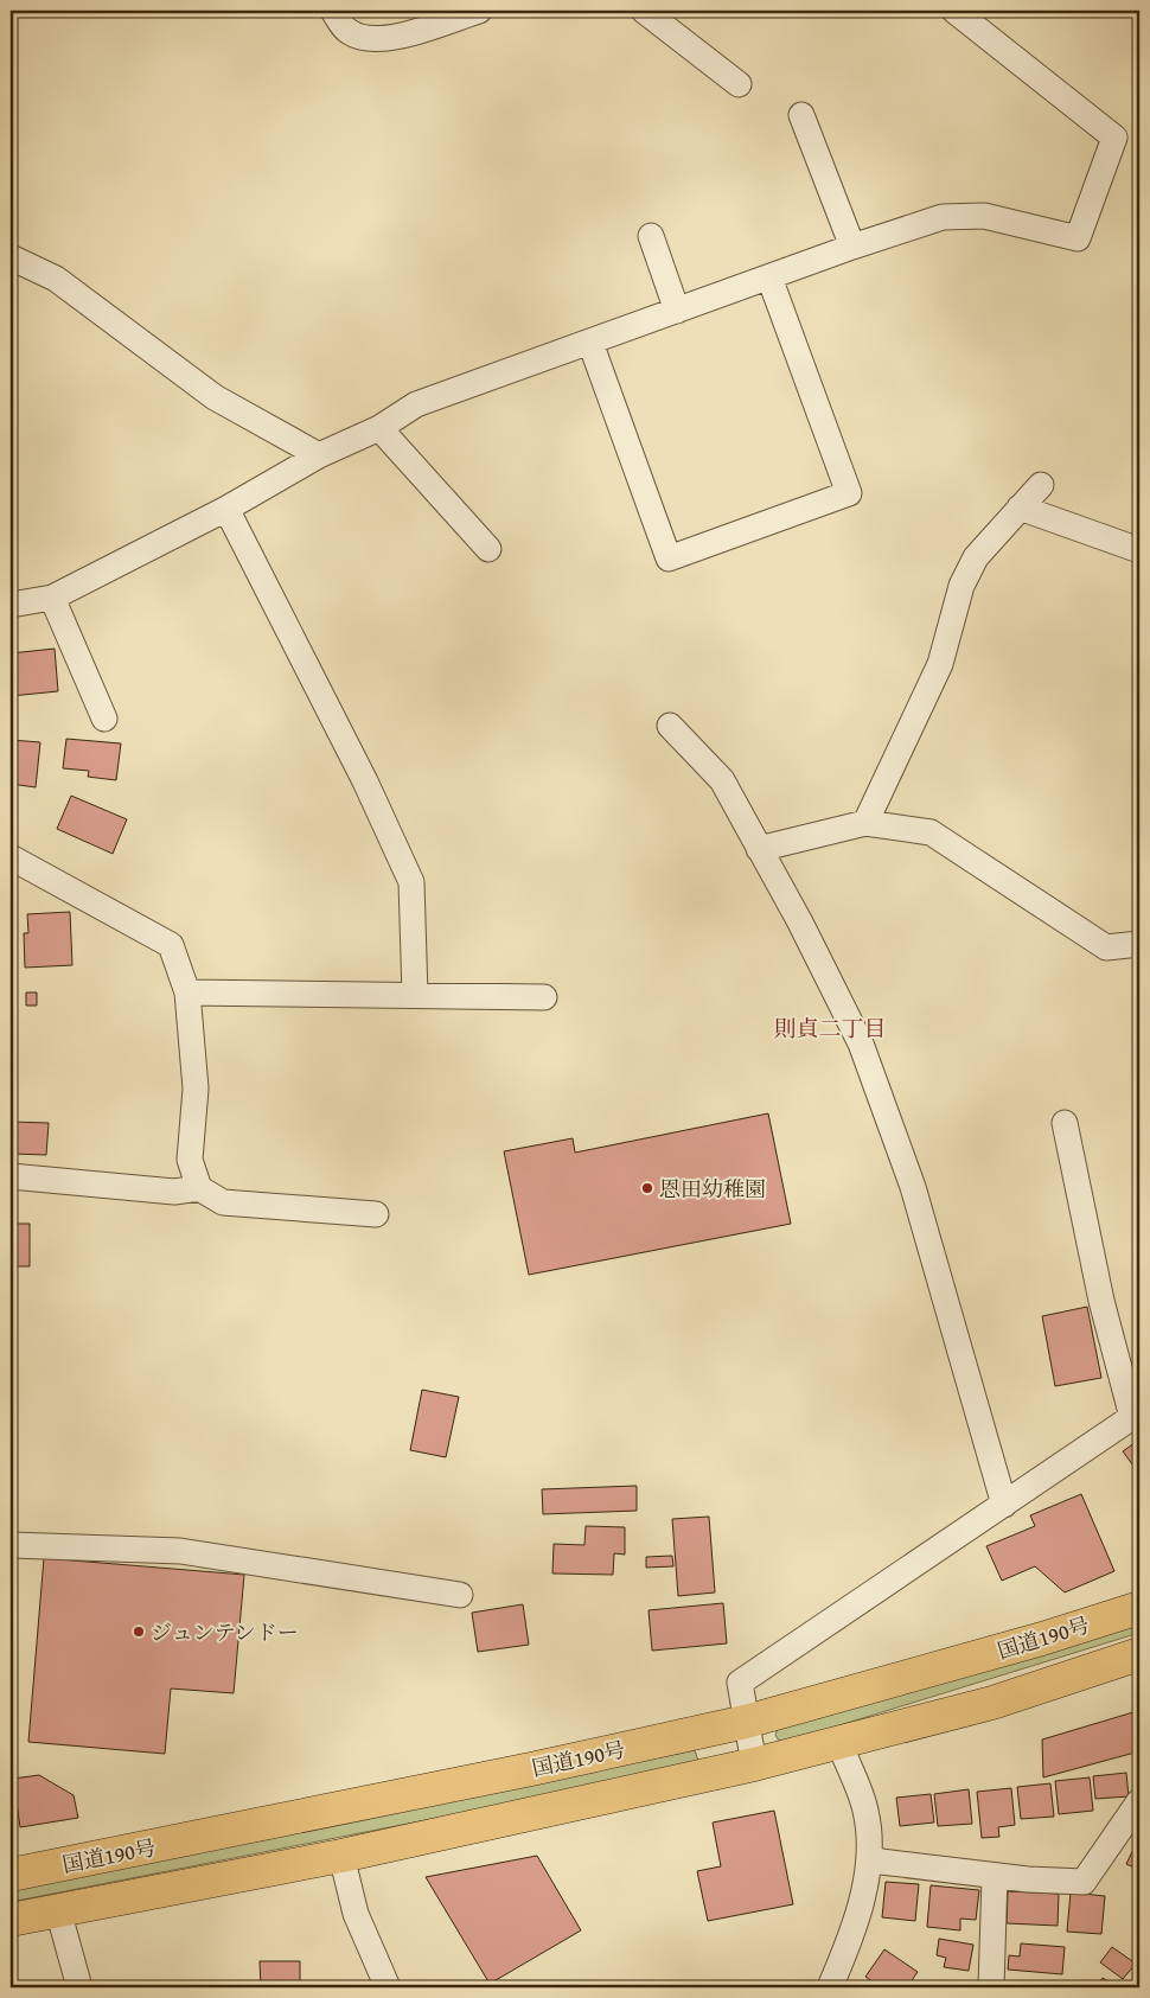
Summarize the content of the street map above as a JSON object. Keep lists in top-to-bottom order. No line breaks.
{"streets":{"highway":["国道190号"]},"districts":["則貞二丁目"],"places":["恩田幼稚園","ジュンテンドー"]}
